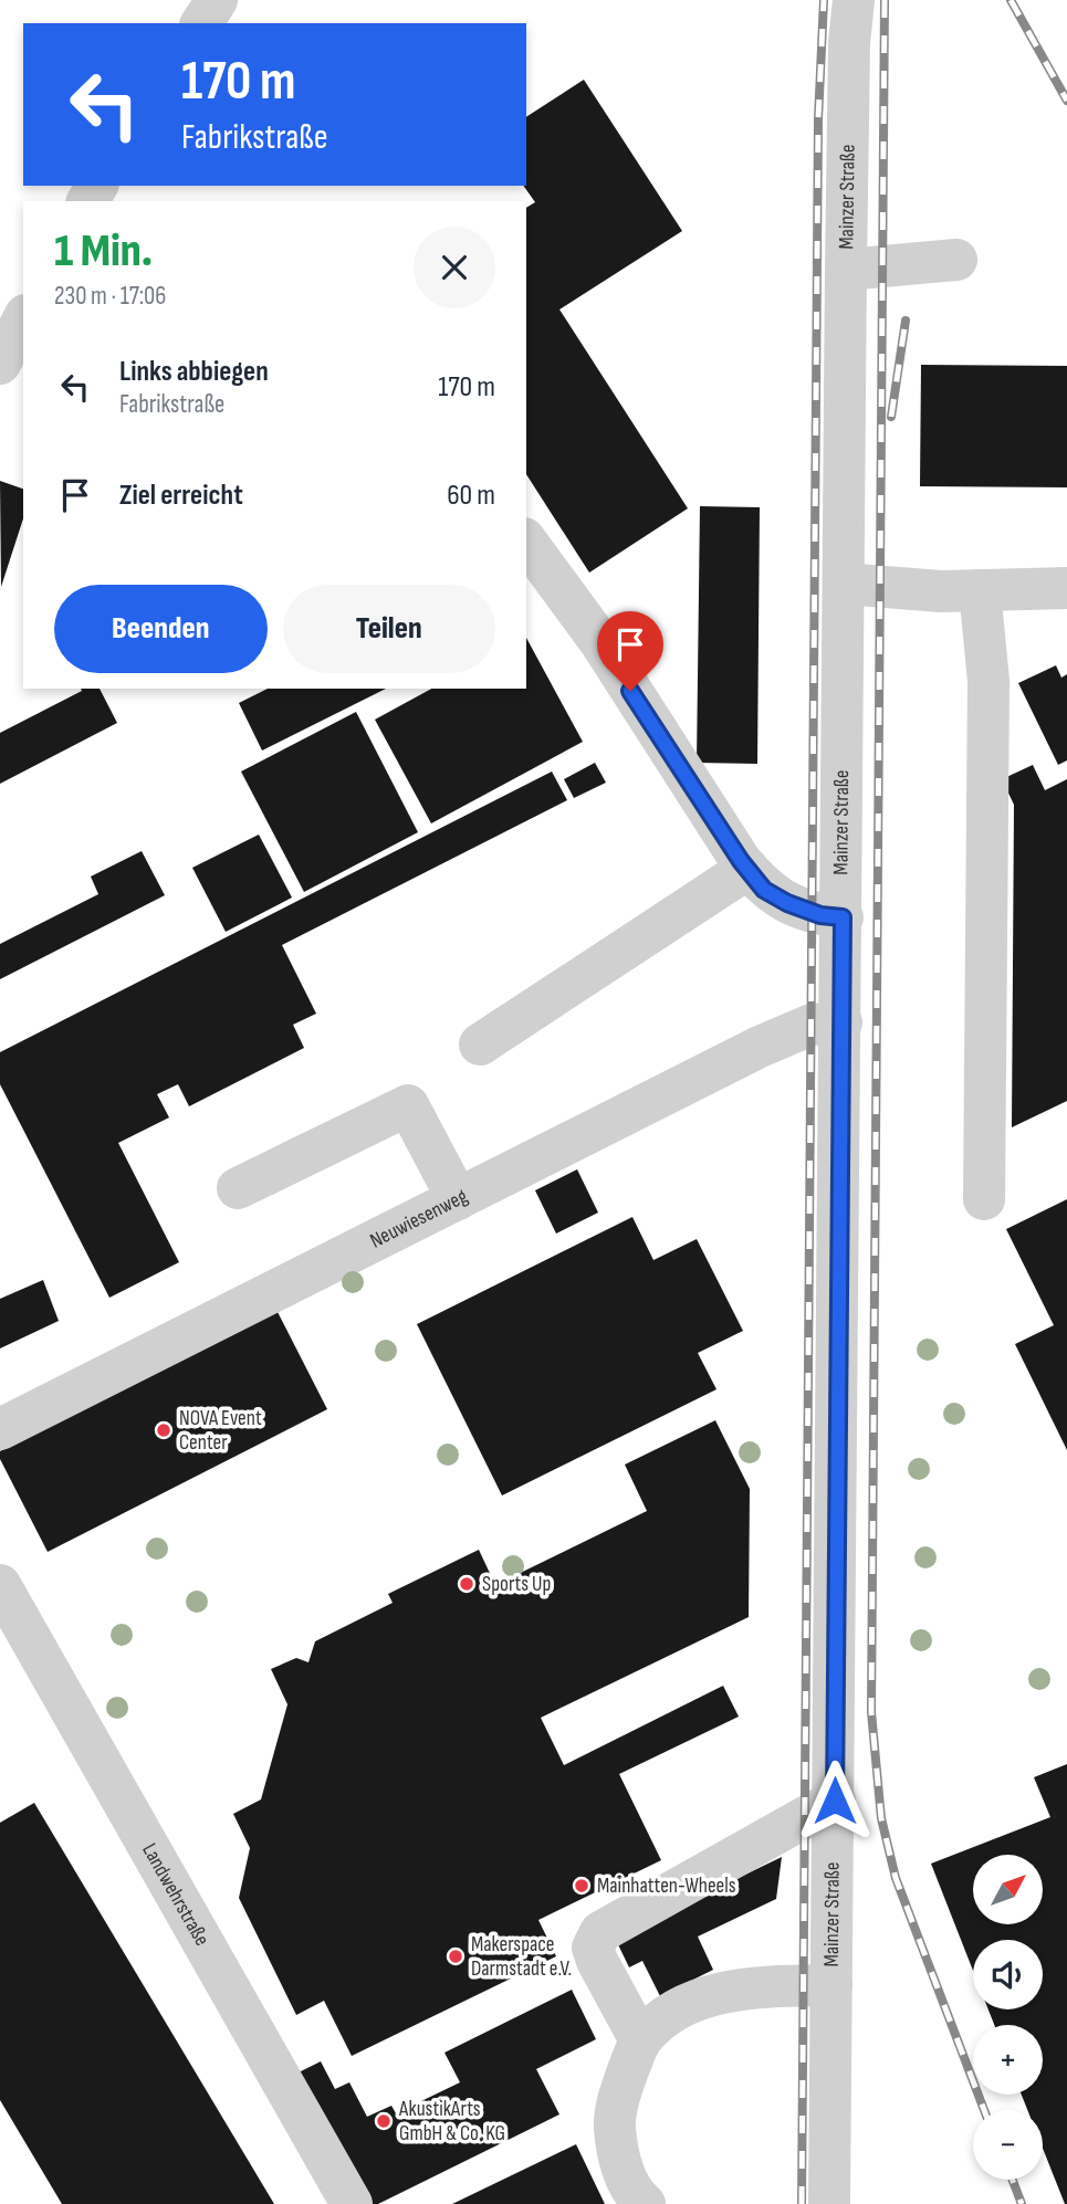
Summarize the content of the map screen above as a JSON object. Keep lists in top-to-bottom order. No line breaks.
{"streets":{"street":["Mainzer Straße","Neuwiesenweg","Landwehrstraße"]},"crossings":[["Mainzer Straße","Neuwiesenweg"]],"places":["NOVA Event Center","Sports Up","Mainhatten-Wheels","Makerspace Darmstadt e.V.","AkustikArts GmbH & Co. KG"],"north":"top right","page":{"turn":["170 m","Fabrikstraße"],"heading":["1 Min.","230 m · 17:06"],"list":[{"name":"Links abbiegen","note":"Fabrikstraße","value":"170 m"},{"name":"Ziel erreicht","value":"60 m"}],"buttons":["Beenden","Teilen"],"map_buttons":["+","−"]}}
